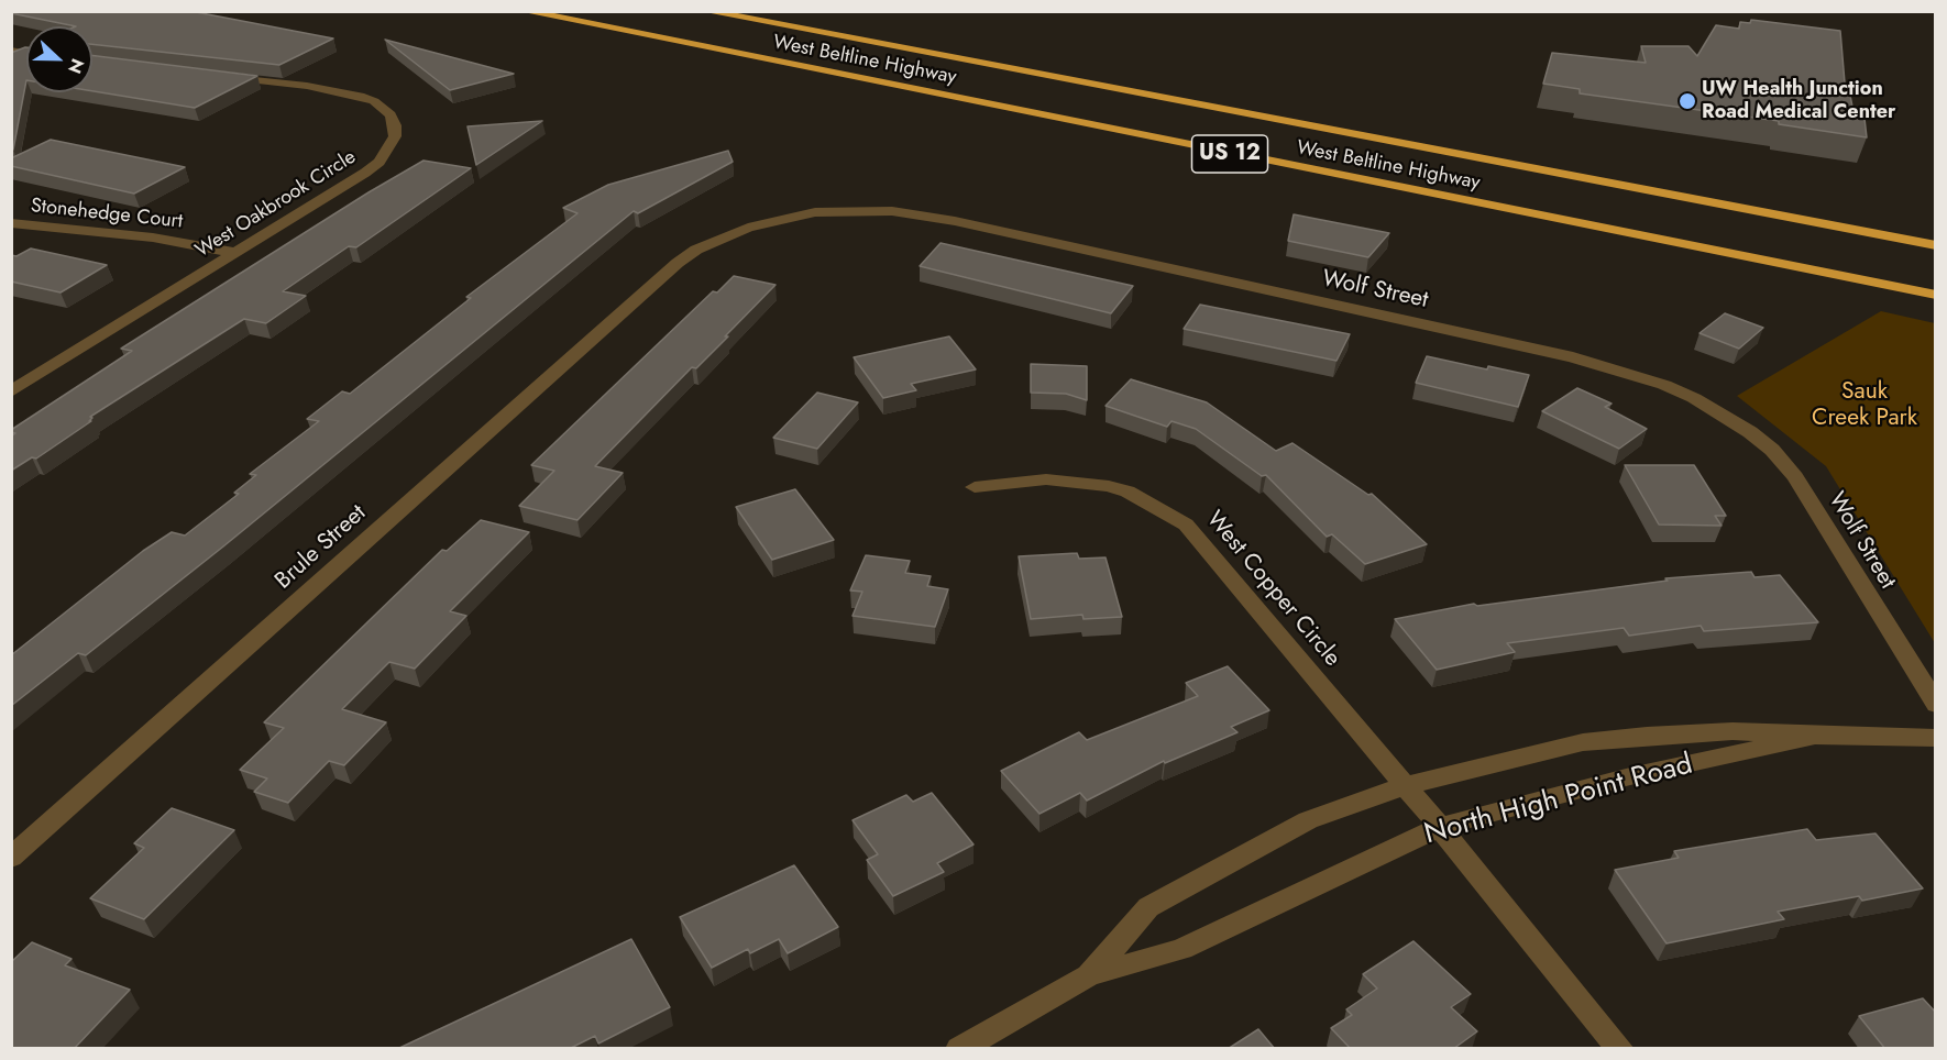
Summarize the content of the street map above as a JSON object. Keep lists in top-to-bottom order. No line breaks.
{"streets":{"highway":["West Beltline Highway","US 12"],"street":["West Oakbrook Circle","Stonehedge Court","Wolf Street","Brule Street","West Copper Circle","North High Point Road"]},"crossings":[["West Oakbrook Circle","Stonehedge Court"],["Wolf Street","Brule Street"],["West Copper Circle","North High Point Road"]],"parks":["Sauk Creek Park"],"places":["UW Health Junction Road Medical Center"],"north":"right"}
